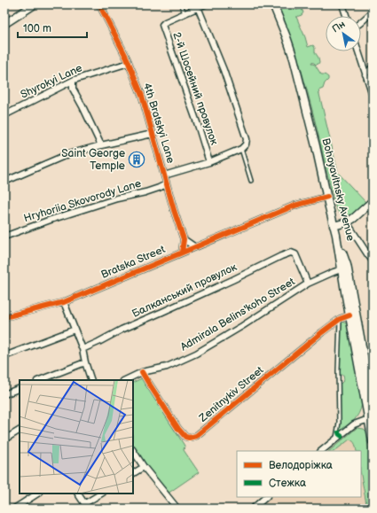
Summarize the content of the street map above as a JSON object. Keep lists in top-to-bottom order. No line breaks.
{"streets":{"main road":["Bohoyavltnsky Avenue"],"street":["Shyrokyi Lane","2-й Шосейний провулок","4th Bratskyi Lane","Hryhoriia Skovorody Lane","Bratska Street","Балканський провулок","Admirala Belins'koho Street","Zenitnykiv Street"]},"crossings":[["Shyrokyi Lane","4th Bratskyi Lane"],["4th Bratskyi Lane","Hryhoriia Skovorody Lane"],["4th Bratskyi Lane","Bratska Street"],["Bohoyavltnsky Avenue","Bratska Street"],["Балканський провулок","Admirala Belins'koho Street"],["Admirala Belins'koho Street","Zenitnykiv Street"]],"places":{"building":["Saint George Temple"]},"legend":["Велодоріжка","Стежка"],"scale_bar":"100 m","north":"top left"}
